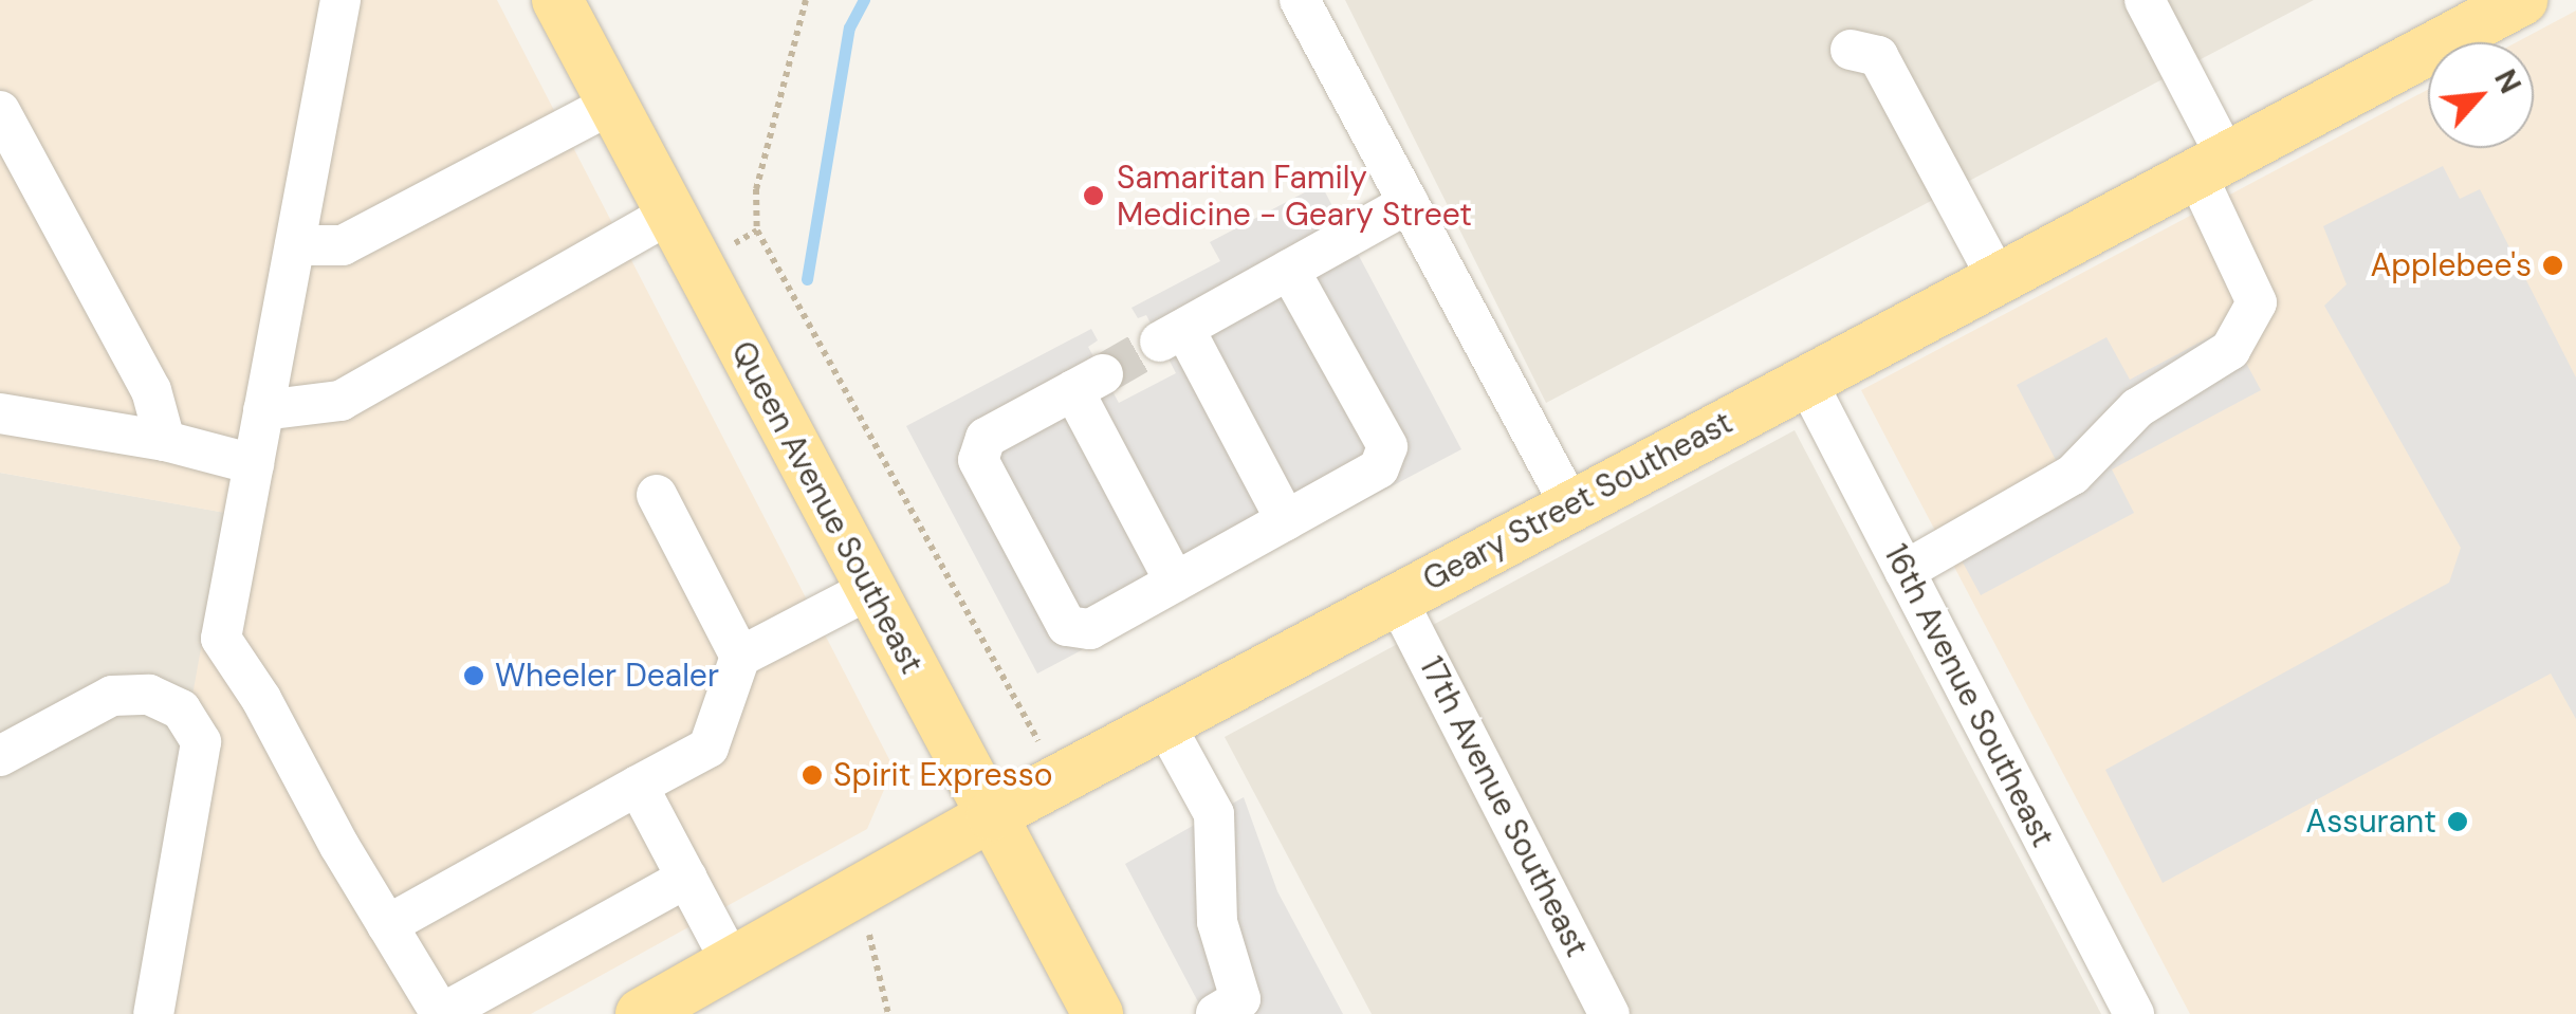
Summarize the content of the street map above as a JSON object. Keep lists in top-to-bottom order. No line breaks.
{"streets":{"main road":["Geary Street Southeast","Queen Avenue Southeast"],"street":["16th Avenue Southeast","17th Avenue Southeast"]},"crossings":[["Geary Street Southeast","Queen Avenue Southeast"],["Geary Street Southeast","16th Avenue Southeast"],["Geary Street Southeast","17th Avenue Southeast"]],"places":["Samaritan Family Medicine - Geary Street","Applebee's","Wheeler Dealer","Spirit Expresso","Assurant"],"north":"top right"}
